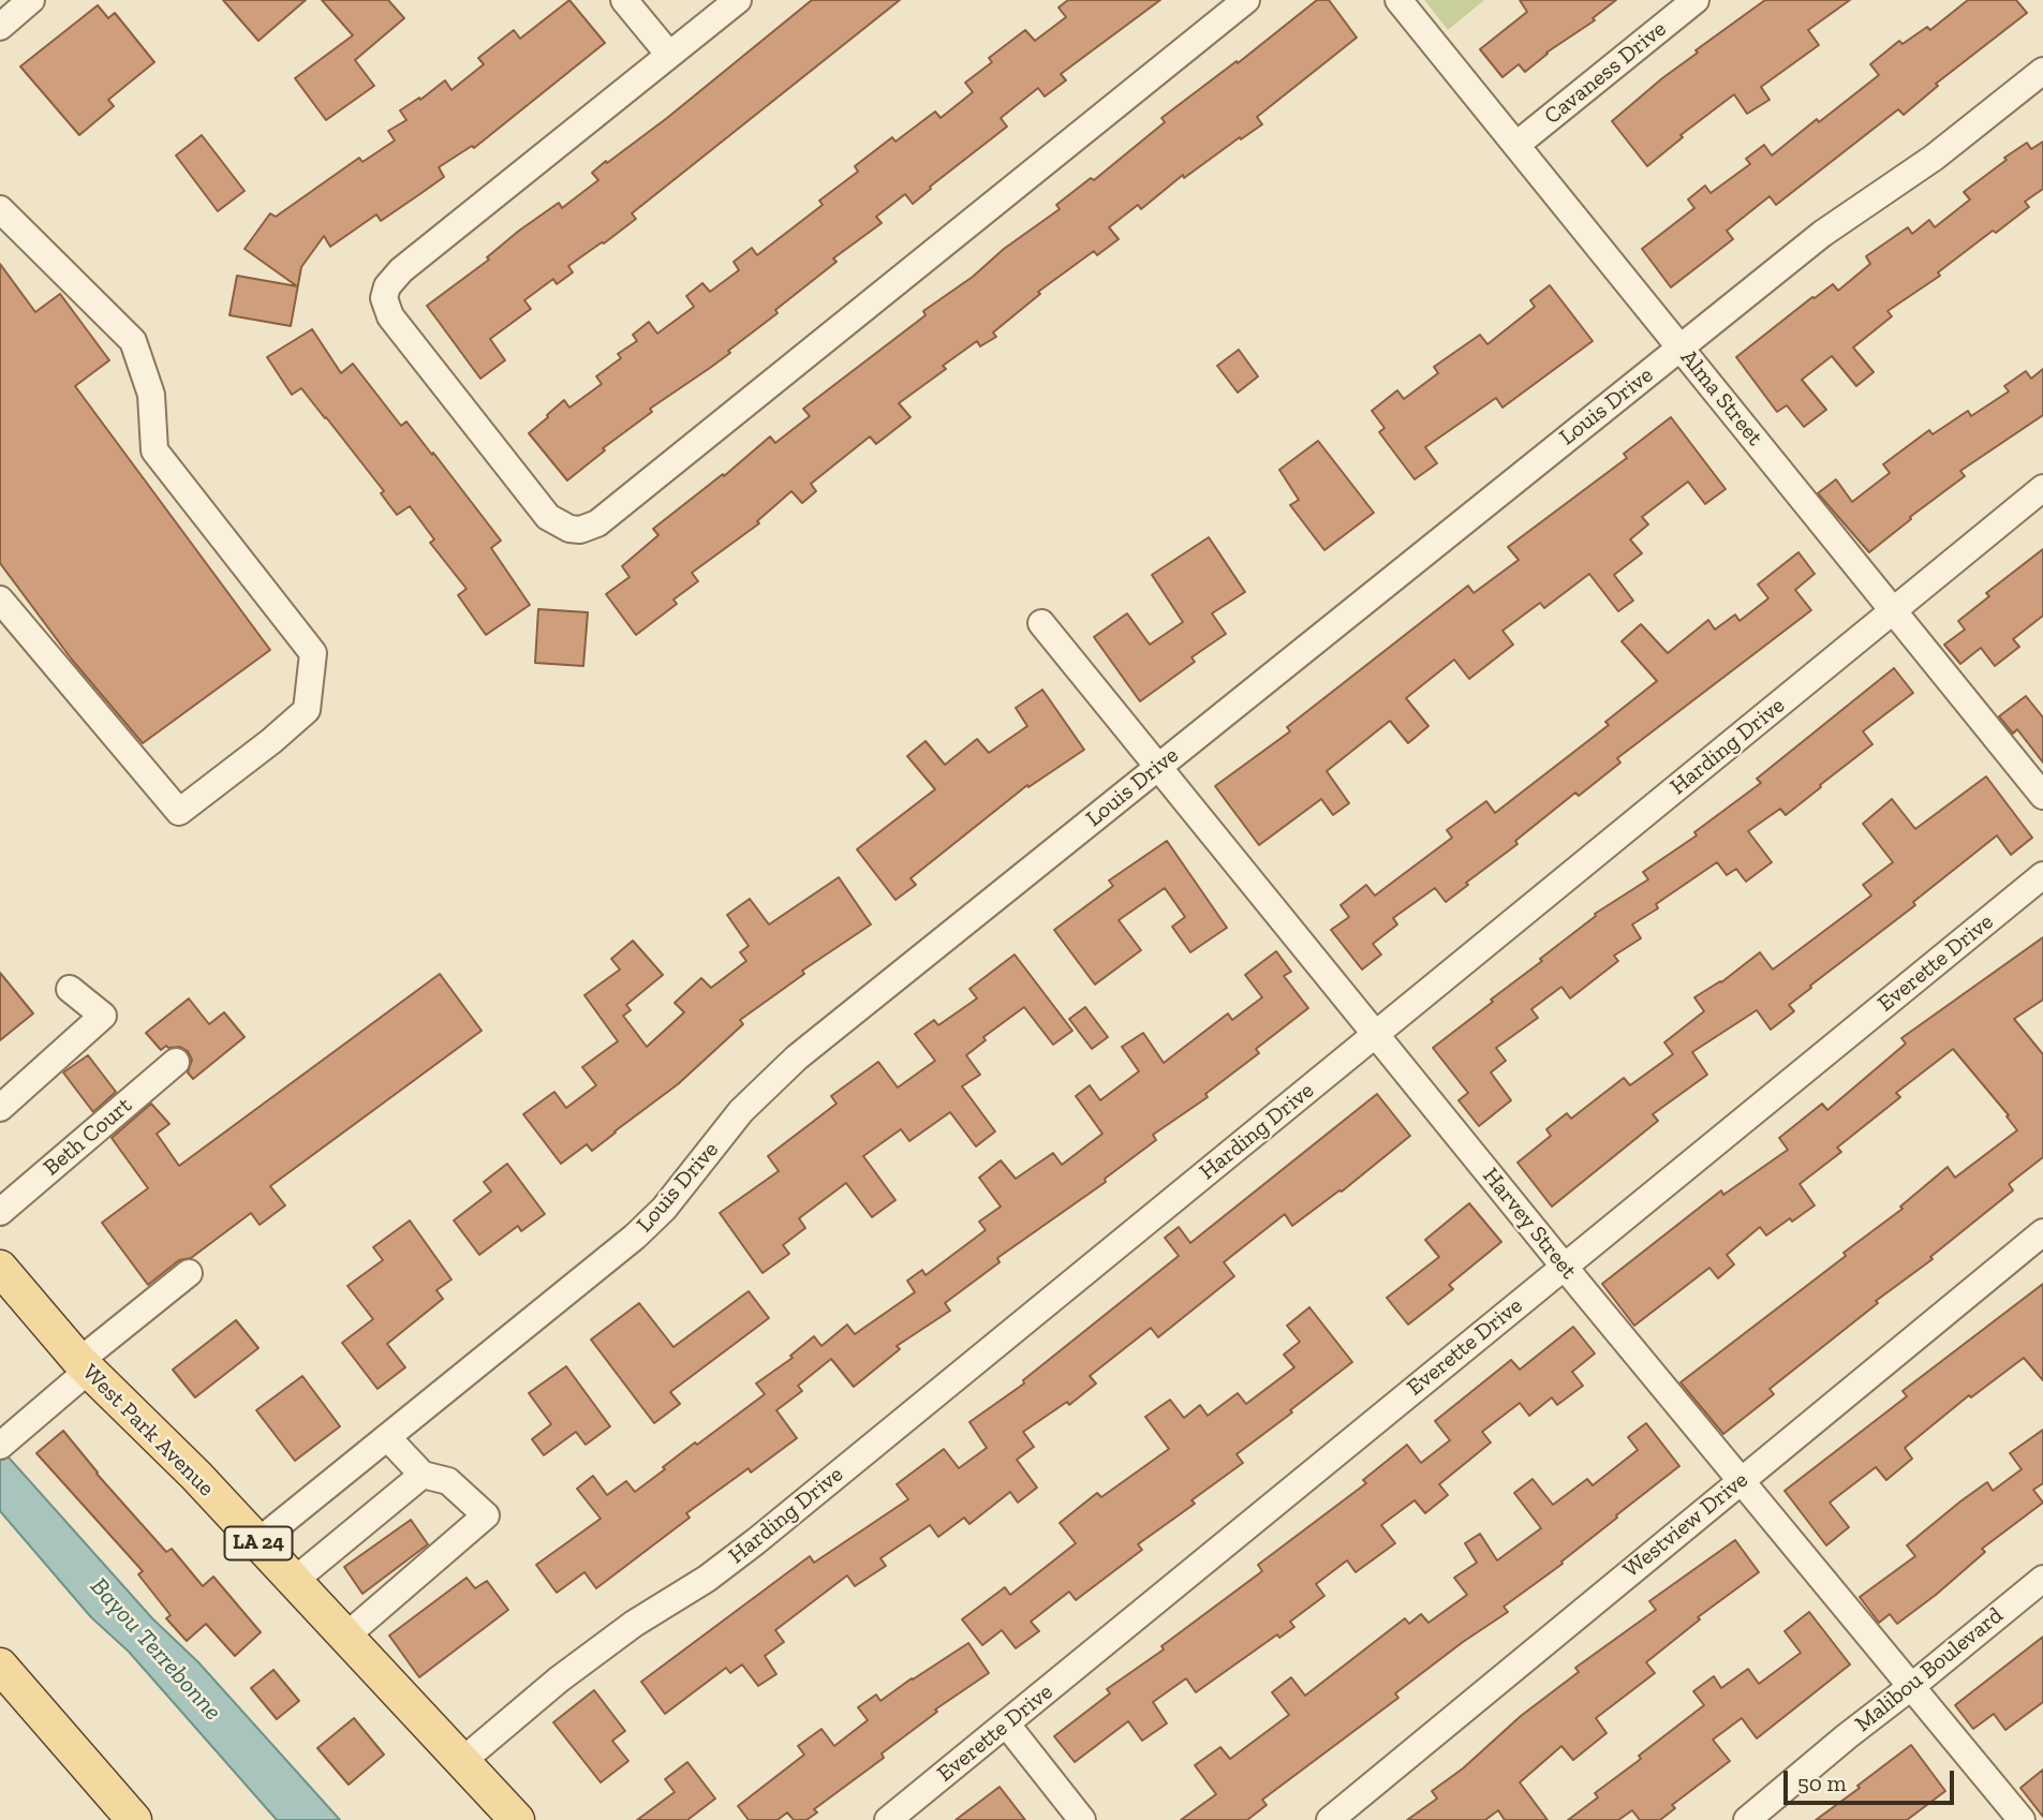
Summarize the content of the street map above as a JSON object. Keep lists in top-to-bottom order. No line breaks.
{"streets":{"main road":["West Park Avenue","LA 24"],"street":["Cavaness Drive","Alma Street","Louis Drive","Harding Drive","Everette Drive","Beth Court","Harvey Street","Westview Drive","Malibou Boulevard"]},"crossings":[["Cavaness Drive","Alma Street"],["Alma Street","Louis Drive"],["Alma Street","Harding Drive"],["Louis Drive","Harvey Street"],["Louis Drive","West Park Avenue"],["Harding Drive","Harvey Street"],["Harding Drive","West Park Avenue"],["Everette Drive","Harvey Street"],["Harvey Street","Westview Drive"],["Harvey Street","Malibou Boulevard"]],"water":["Bayou Terrebonne"],"scale_bar":"50 m"}
